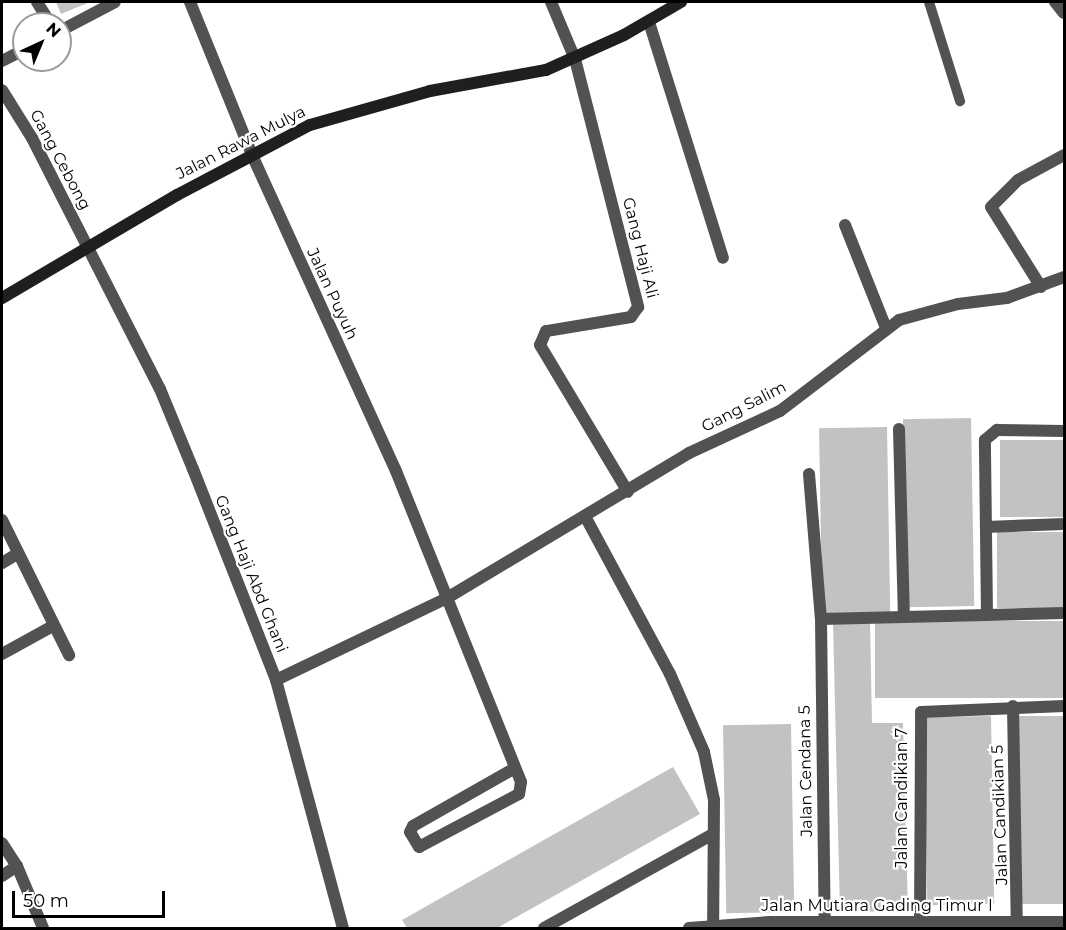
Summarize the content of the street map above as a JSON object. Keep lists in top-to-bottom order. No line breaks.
{"streets":{"main road":["Jalan Rawa Mulya"],"street":["Gang Cebong","Gang Haji Ali","Jalan Puyuh","Gang Salim","Gang Haji Abd Ghani","Jalan Cendana 5","Jalan Candikian 7","Jalan Candikian 5","Jalan Mutiara Gading Timur I"]},"crossings":[["Jalan Rawa Mulya","Gang Cebong"],["Jalan Rawa Mulya","Gang Haji Ali"],["Jalan Rawa Mulya","Jalan Puyuh"],["Jalan Rawa Mulya","Gang Haji Abd Ghani"],["Gang Cebong","Gang Haji Abd Ghani"],["Gang Haji Ali","Gang Salim"],["Jalan Puyuh","Gang Salim"],["Gang Salim","Gang Haji Abd Ghani"],["Jalan Cendana 5","Jalan Mutiara Gading Timur I"],["Jalan Candikian 7","Jalan Candikian 5"],["Jalan Candikian 7","Jalan Mutiara Gading Timur I"],["Jalan Candikian 5","Jalan Mutiara Gading Timur I"]],"scale_bar":"50 m","north":"top right"}
